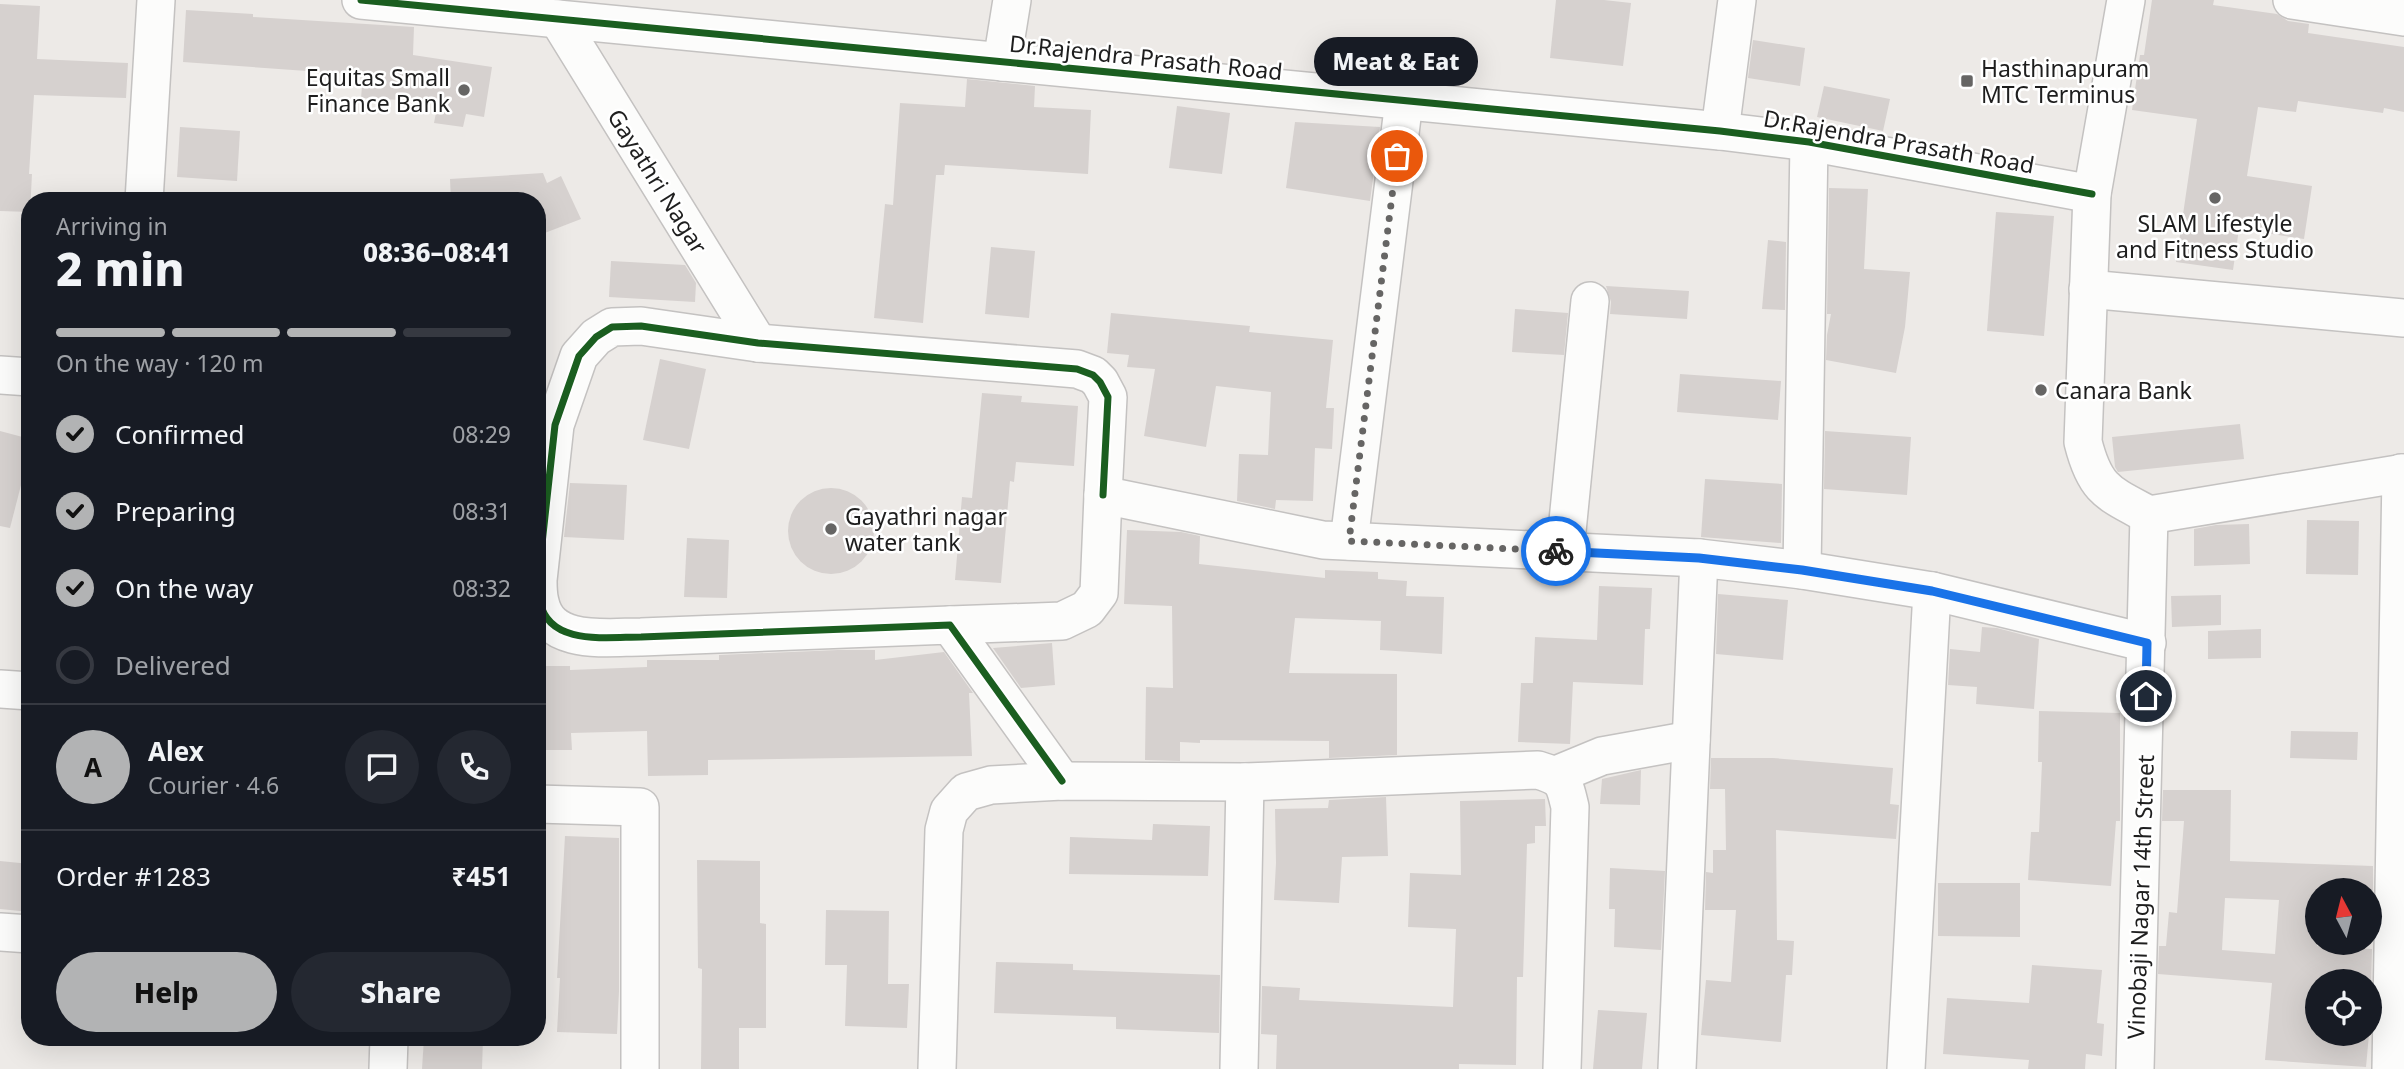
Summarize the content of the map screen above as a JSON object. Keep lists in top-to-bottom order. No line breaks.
{"streets":{"street":["Dr.Rajendra Prasath Road","Gayathri Nagar","Vinobaji Nagar 14th Street"]},"crossings":[["Dr.Rajendra Prasath Road","Gayathri Nagar"]],"places":{"transit":["Hasthinapuram MTC Terminus"],"other":["Equitas Small Finance Bank","Meat & Eat","SLAM Lifestyle and Fitness Studio","Canara Bank","Gayathri nagar water tank"]},"north":"top","page":{"bubble":"Meat & Eat","heading":["2 min","Arriving in","08:36–08:41"],"panel":["Alex","Courier · 4.6","Order #1283","₹451"],"bar":"On the way · 120 m","list":[["Confirmed","08:29"],["Preparing","08:31"],["On the way","08:32"],"Delivered"],"round":"A","buttons":["Help","Share"]}}
